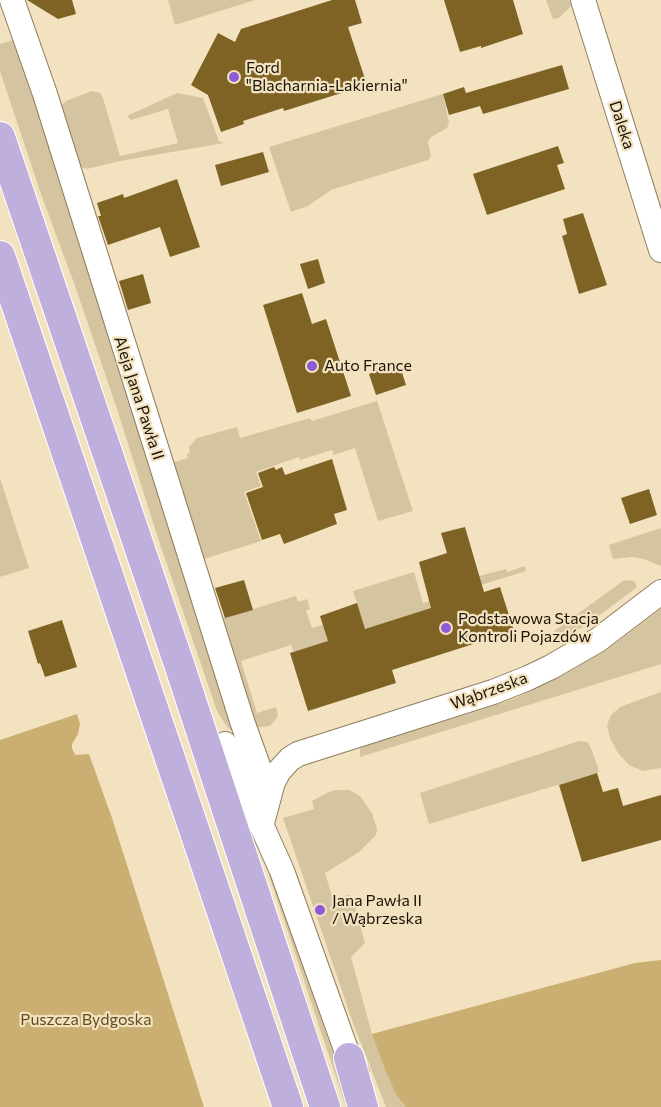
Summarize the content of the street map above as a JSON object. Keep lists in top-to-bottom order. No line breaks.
{"streets":{"street":["Daleka","Aleja Jana Pawła II","Wąbrzeska"]},"crossings":[["Aleja Jana Pawła II","Wąbrzeska"]],"parks":["Puszcza Bydgoska"],"places":["Ford \"Blacharnia-Lakiernia\"","Auto France","Podstawowa Stacja Kontroli Pojazdów","Jana Pawła II / Wąbrzeska"]}
